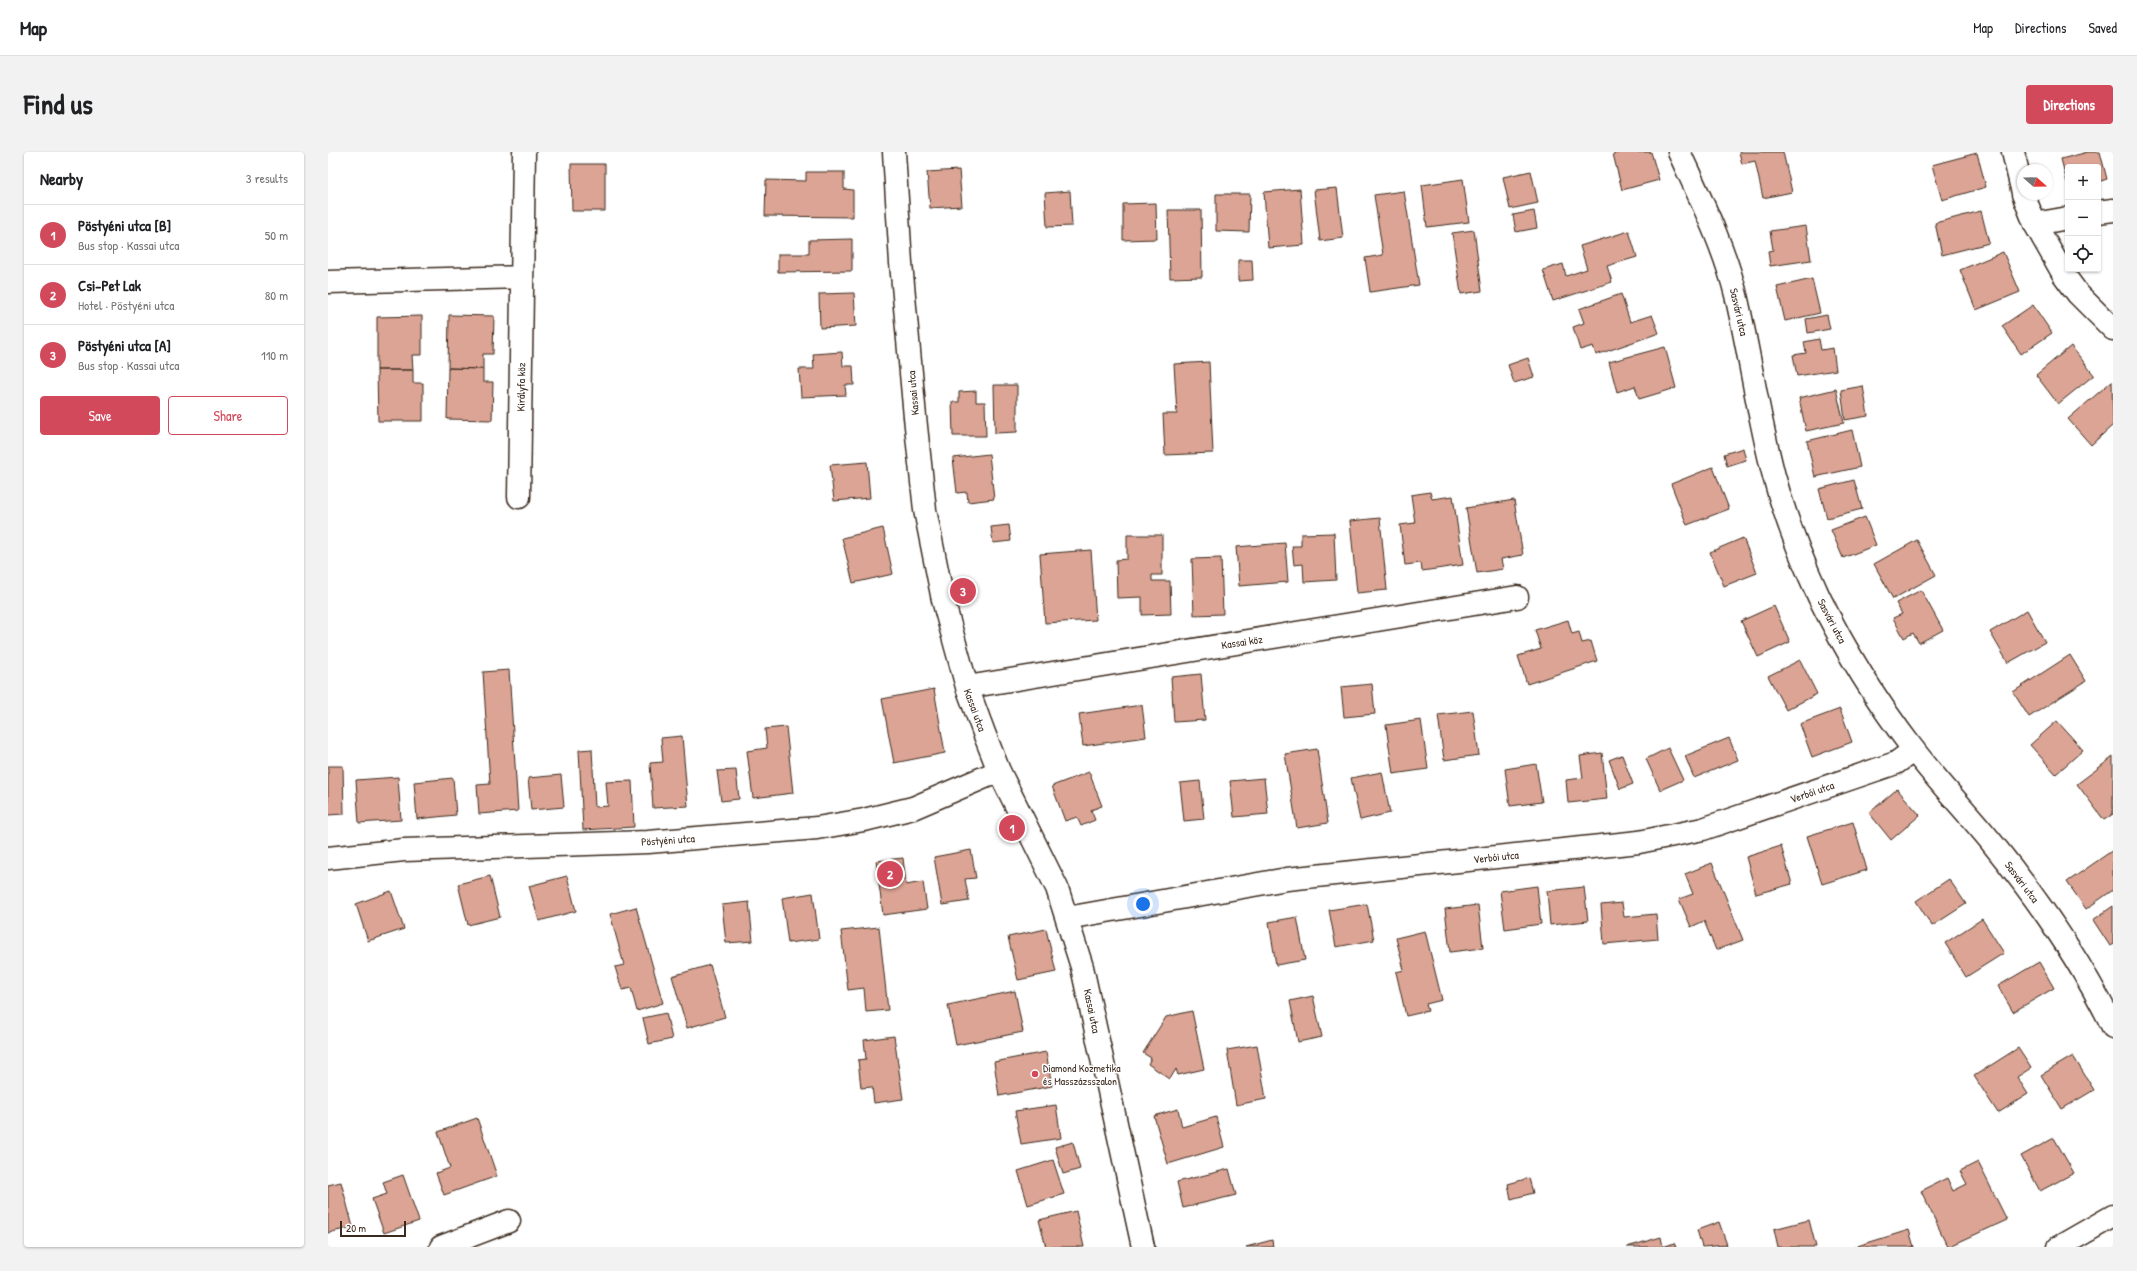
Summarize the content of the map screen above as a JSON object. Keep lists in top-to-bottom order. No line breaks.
{"streets":{"street":["Sasvári utca","Királyfa köz","Kassai utca","Kassai köz","Verbói utca","Pöstyéni utca"]},"crossings":[["Sasvári utca","Verbói utca"],["Kassai utca","Kassai köz"],["Kassai utca","Verbói utca"],["Kassai utca","Pöstyéni utca"]],"places":["Diamond Kozmetika és Masszázsszalon"],"scale_bar":"20 m","north":"right","page":{"header":"Map","nav":["Map","Directions","Saved"],"title":"Find us","buttons":["Directions",["Save","Share"]],"heading":["Nearby","3 results"],"map_buttons":["+","−"],"list":[{"mark":"1","name":"Pöstyéni utca [B]","note":"Bus stop · Kassai utca","value":"50 m"},{"mark":"2","name":"Csi-Pet Lak","note":"Hotel · Pöstyéni utca","value":"80 m"},{"mark":"3","name":"Pöstyéni utca [A]","note":"Bus stop · Kassai utca","value":"110 m"}],"pins":["3","1","2"],"scale":"20 m"}}
